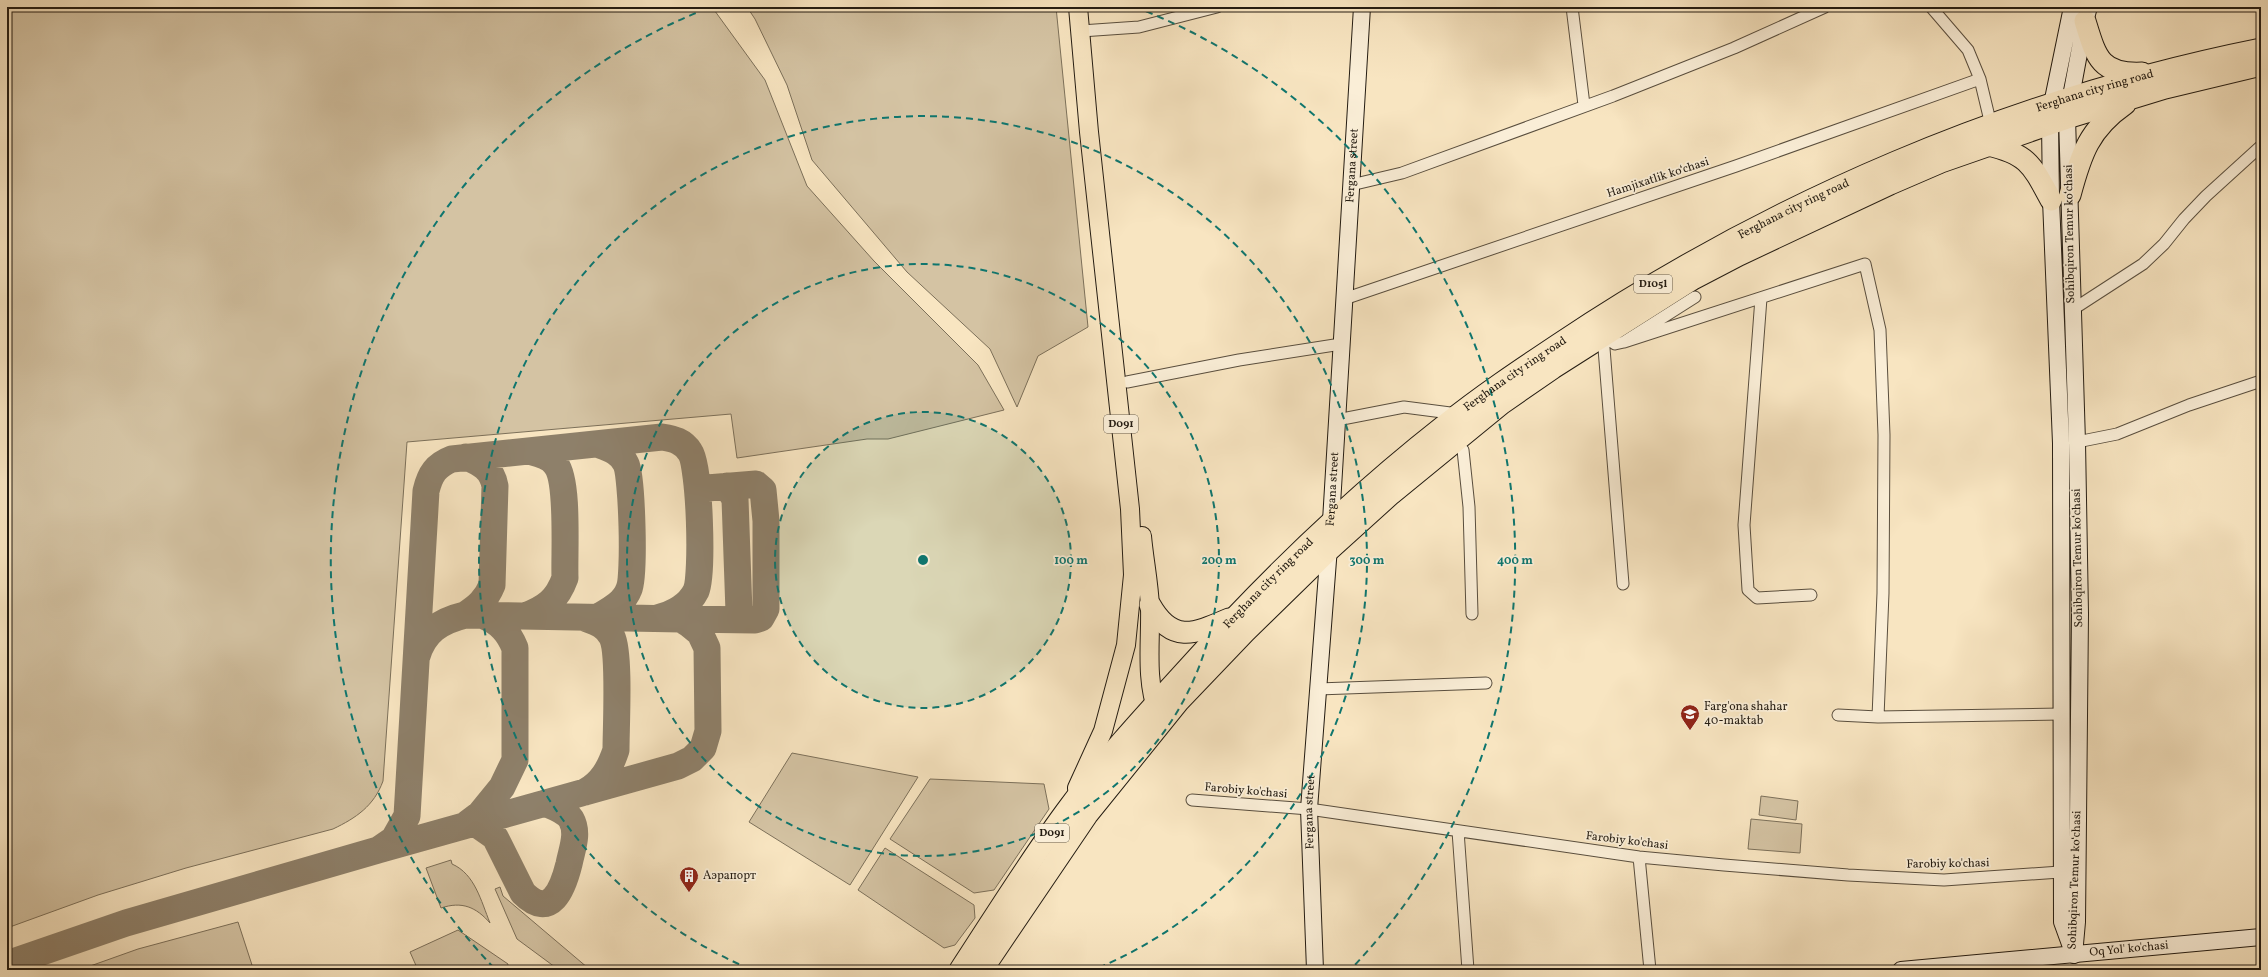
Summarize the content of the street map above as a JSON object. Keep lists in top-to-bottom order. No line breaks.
{"streets":{"highway":["Ferghana city ring road","D105l","D091"],"main road":["Fergana street","Sohibqiron Temur koʻchasi","Oq Yol' ko'chasi"],"street":["Hamjixatlik koʻchasi","Farobiy ko'chasi"]},"crossings":[["Ferghana city ring road","Fergana street"],["Ferghana city ring road","Sohibqiron Temur koʻchasi"],["Ferghana city ring road","D091"],["Fergana street","Hamjixatlik koʻchasi"],["Fergana street","Farobiy ko'chasi"],["Sohibqiron Temur koʻchasi","Farobiy ko'chasi"],["Sohibqiron Temur koʻchasi","Oq Yol' ko'chasi"]],"places":{"school or university":["Farg'ona shahar 40-maktab"],"building":["Аэрапорт"]},"rings":["100 m","200 m","300 m","400 m"]}
